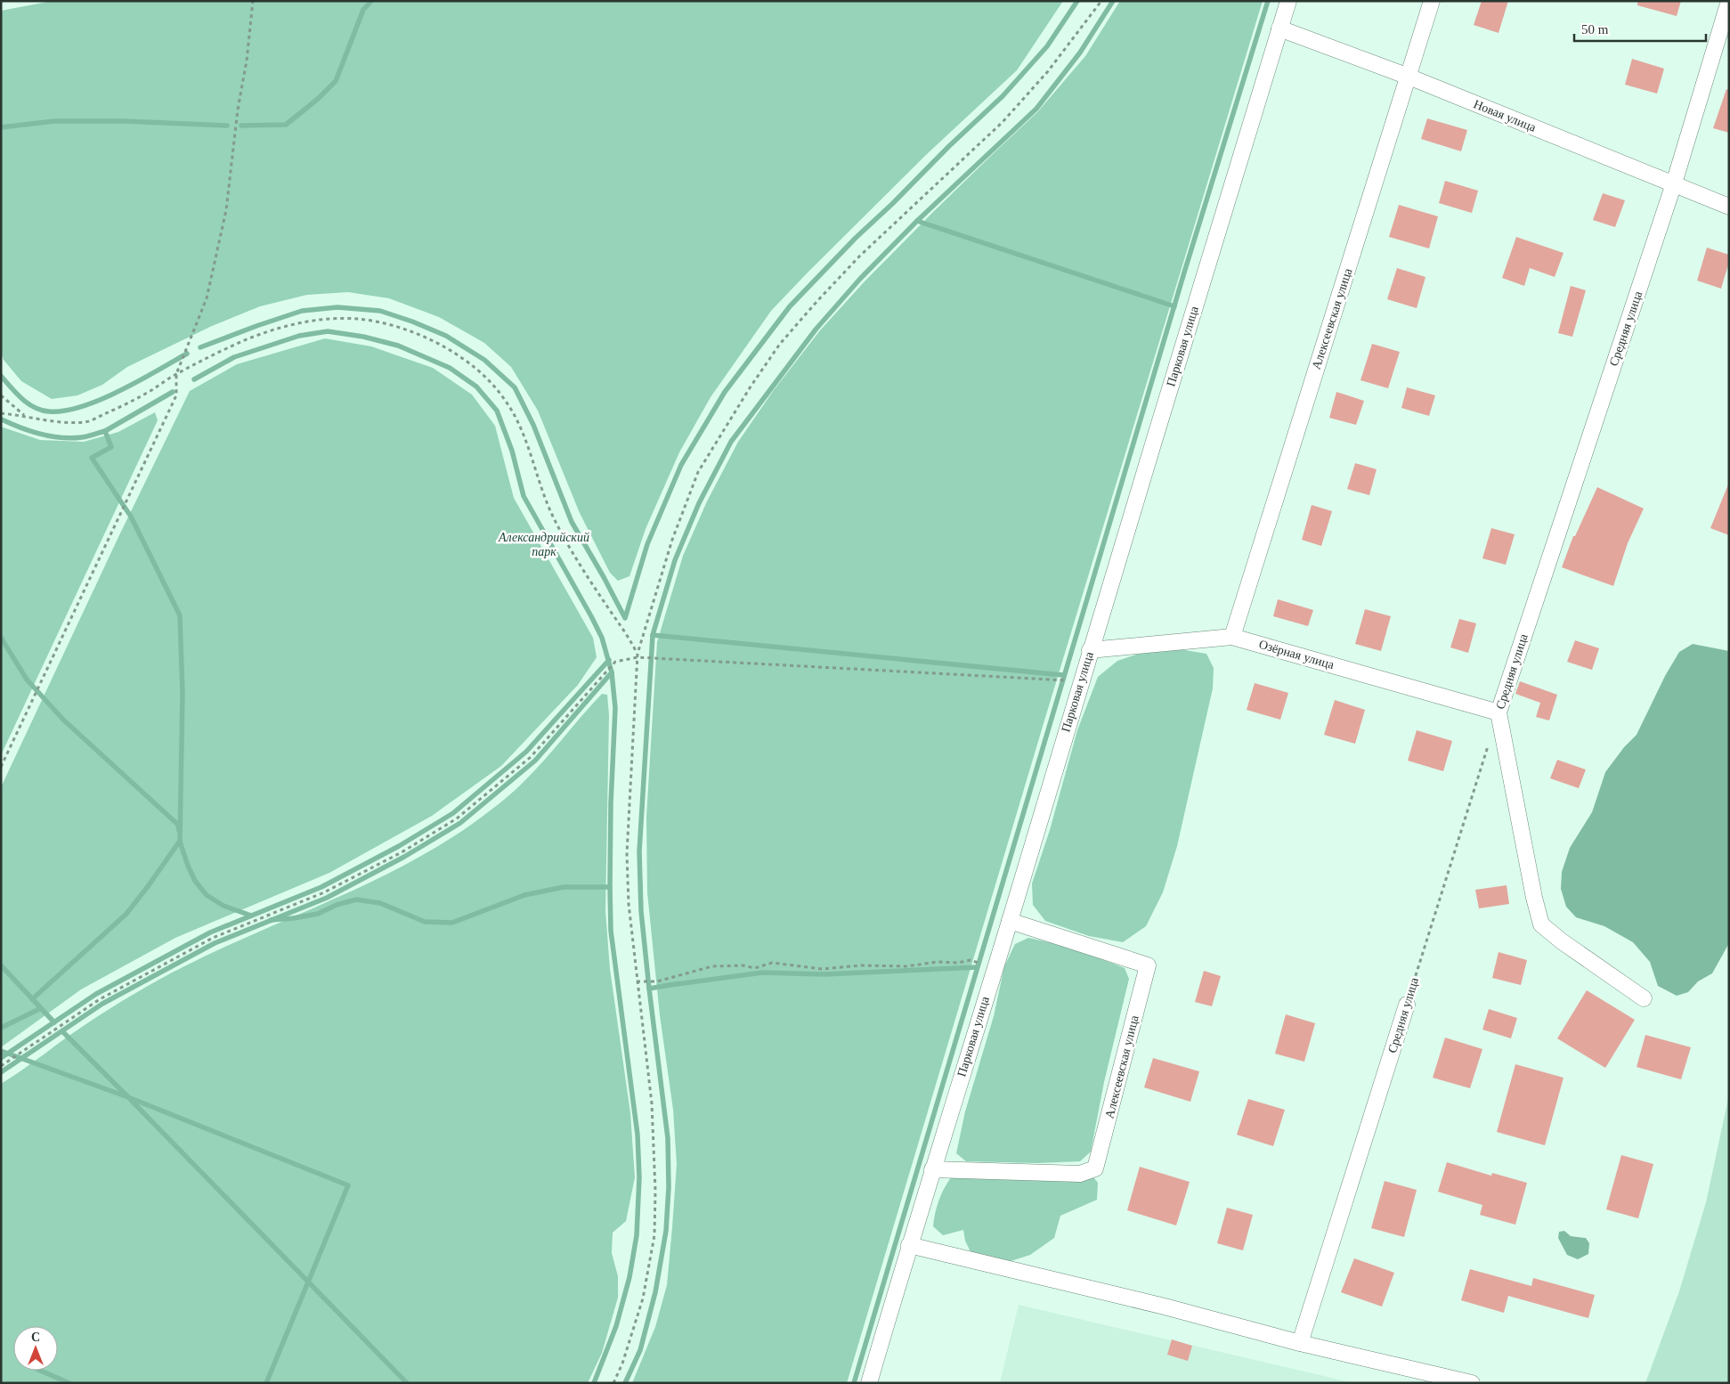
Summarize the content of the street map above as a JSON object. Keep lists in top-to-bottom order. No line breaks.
{"streets":{"street":["Новая улица","Алексеевская улица","Средняя улица","Парковая улица","Озёрная улица"]},"crossings":[["Новая улица","Алексеевская улица"],["Новая улица","Средняя улица"],["Новая улица","Парковая улица"],["Алексеевская улица","Парковая улица"],["Алексеевская улица","Озёрная улица"],["Средняя улица","Озёрная улица"],["Парковая улица","Озёрная улица"]],"parks":["Александрийский парк"],"scale_bar":"50 m","north":"top"}
